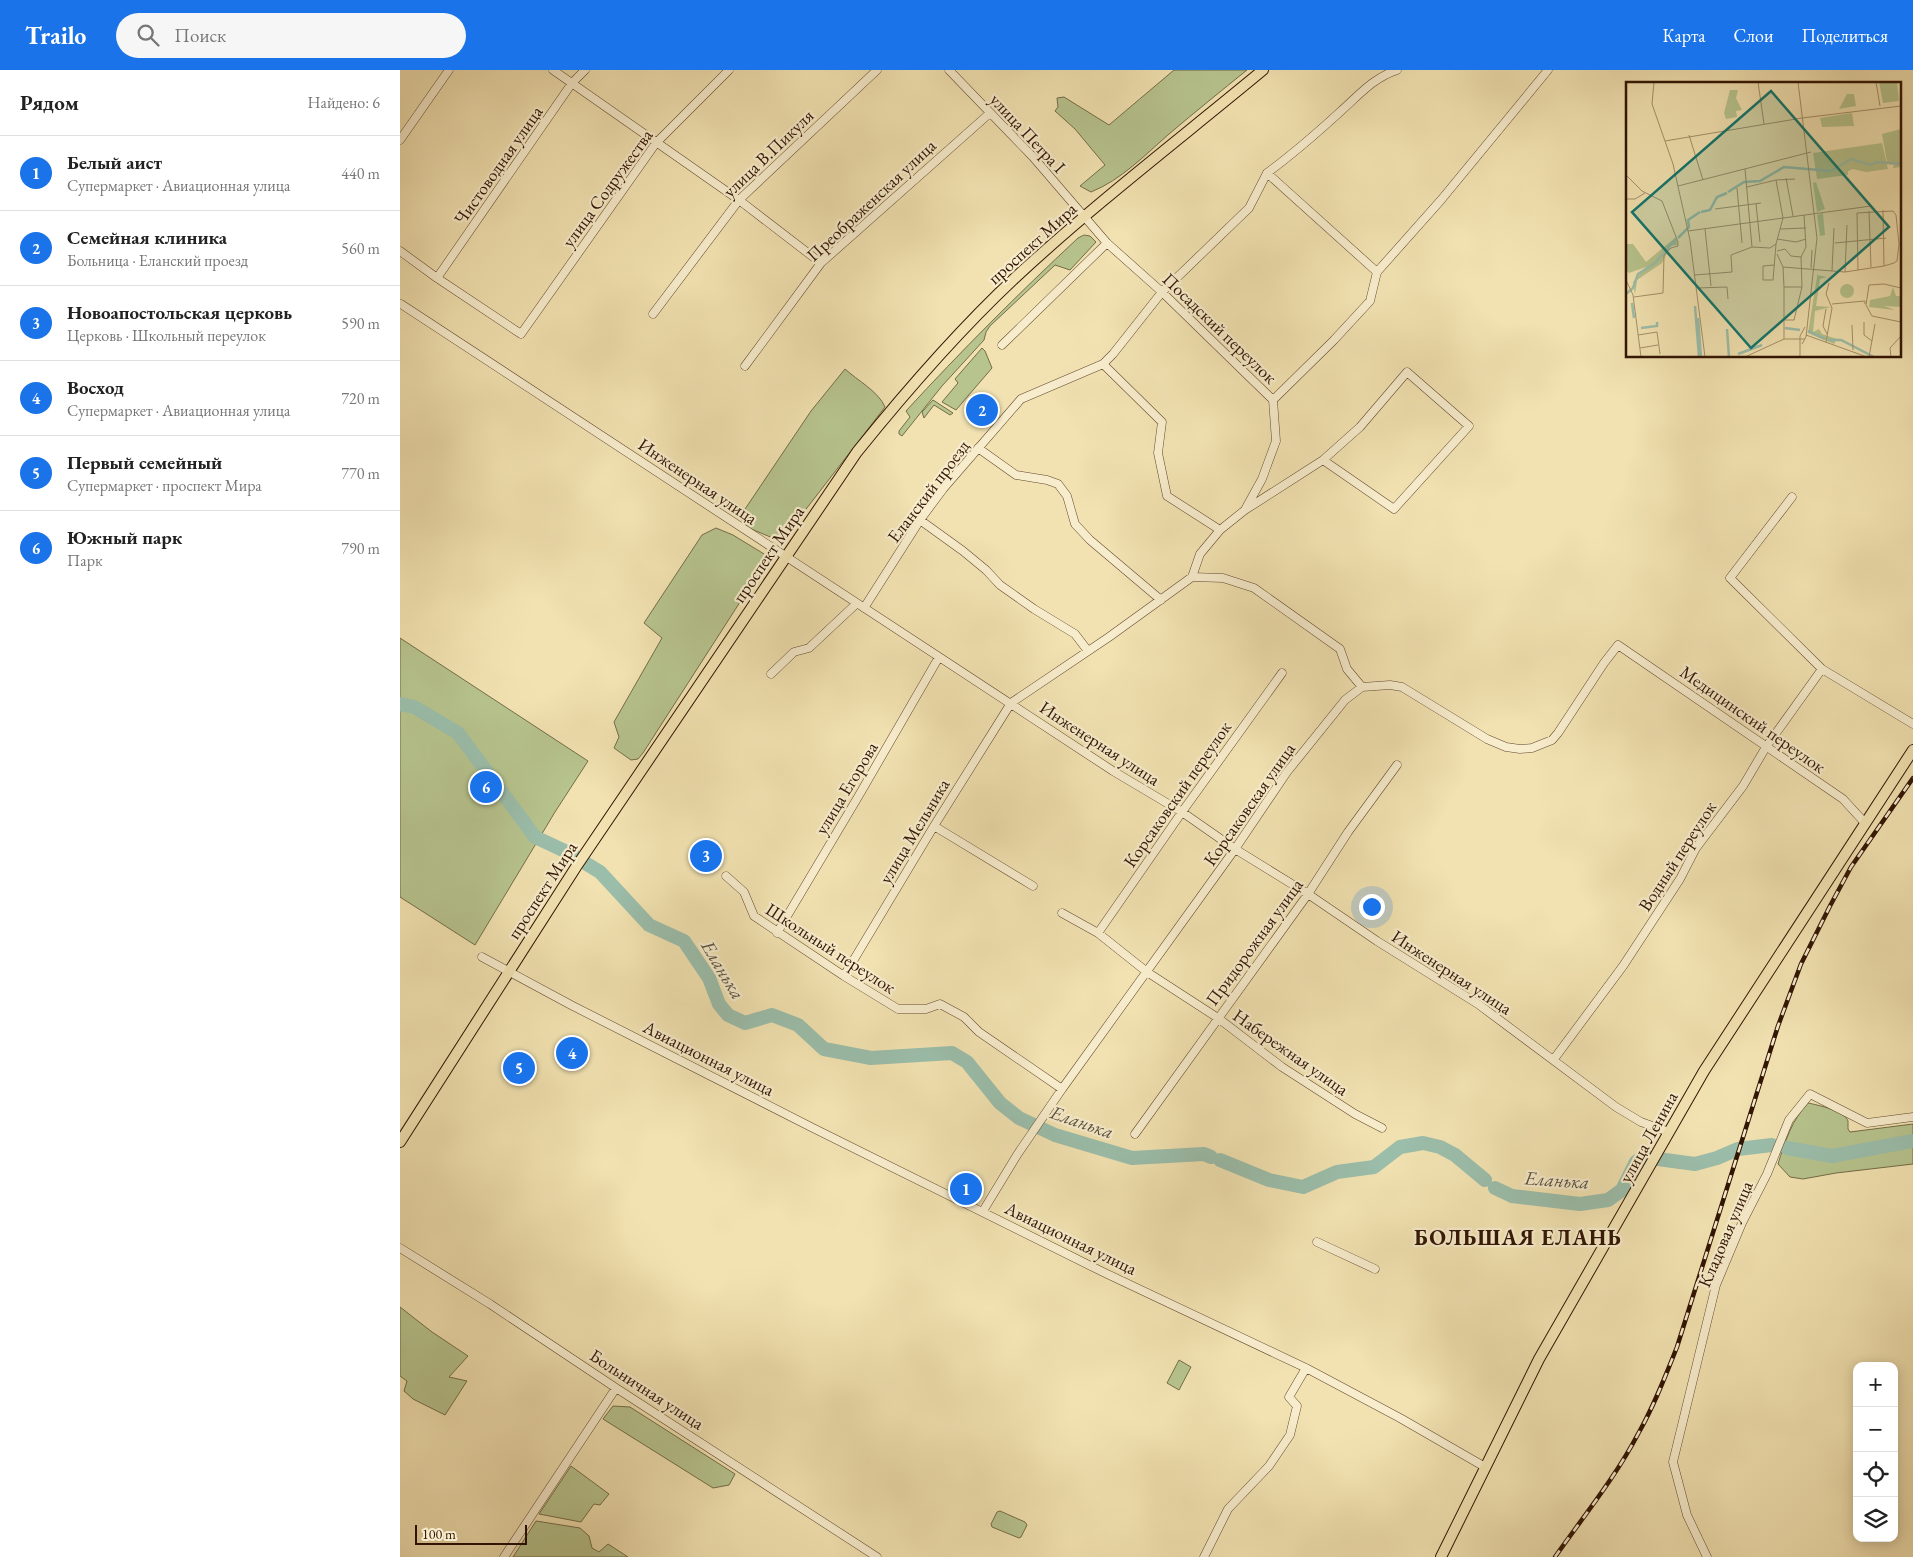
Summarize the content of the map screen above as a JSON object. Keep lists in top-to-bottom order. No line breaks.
{"streets":{"main road":["проспект Мира","улица Ленина"],"street":["улица Петра I","улица В.Пикуля","Чистоводная улица","улица Содружества","Преображенская улица","Посадский переулок","Инженерная улица","Еланский проезд","Медицинский переулок","улица Егорова","Корсаковский переулок","Корсаковская улица","улица Мельника","Водный переулок","Придорожная улица","Школьный переулок","Набережная улица","Авиационная улица","Кладовая улица","Больничная улица"]},"crossings":[["улица Петра I","Преображенская улица"],["улица Петра I","проспект Мира"],["улица Петра I","Посадский переулок"],["Чистоводная улица","улица Содружества"],["проспект Мира","Посадский переулок"],["проспект Мира","Инженерная улица"],["проспект Мира","Авиационная улица"],["Посадский переулок","Еланский проезд"],["Инженерная улица","Еланский проезд"],["Инженерная улица","улица Егорова"],["Инженерная улица","Корсаковский переулок"],["Инженерная улица","Корсаковская улица"],["Инженерная улица","улица Мельника"],["Инженерная улица","Водный переулок"],["Инженерная улица","Придорожная улица"],["Инженерная улица","улица Ленина"],["Медицинский переулок","Корсаковская улица"],["Медицинский переулок","Водный переулок"],["Медицинский переулок","улица Ленина"],["улица Егорова","Школьный переулок"],["Корсаковский переулок","Набережная улица"],["Корсаковская улица","Школьный переулок"],["Корсаковская улица","Набережная улица"],["Корсаковская улица","Авиационная улица"],["улица Мельника","Школьный переулок"],["Придорожная улица","Набережная улица"],["Авиационная улица","улица Ленина"]],"districts":["БОЛЬШАЯ ЕЛАНЬ"],"water":["Еланька"],"scale_bar":"100 m","page":{"header":"Trailo","search":"Поиск","nav":["Карта","Слои","Поделиться"],"heading":["Рядом","Найдено: 6"],"list":[{"mark":"1","name":"Белый аист","note":"Супермаркет · Авиационная улица","value":"440 m"},{"mark":"2","name":"Семейная клиника","note":"Больница · Еланский проезд","value":"560 m"},{"mark":"3","name":"Новоапостольская церковь","note":"Церковь · Школьный переулок","value":"590 m"},{"mark":"4","name":"Восход","note":"Супермаркет · Авиационная улица","value":"720 m"},{"mark":"5","name":"Первый семейный","note":"Супермаркет · проспект Мира","value":"770 m"},{"mark":"6","name":"Южный парк","note":"Парк","value":"790 m"}],"pins":["2","6","3","4","5","1"],"map_buttons":["+","−"],"scale":"100 m"}}
